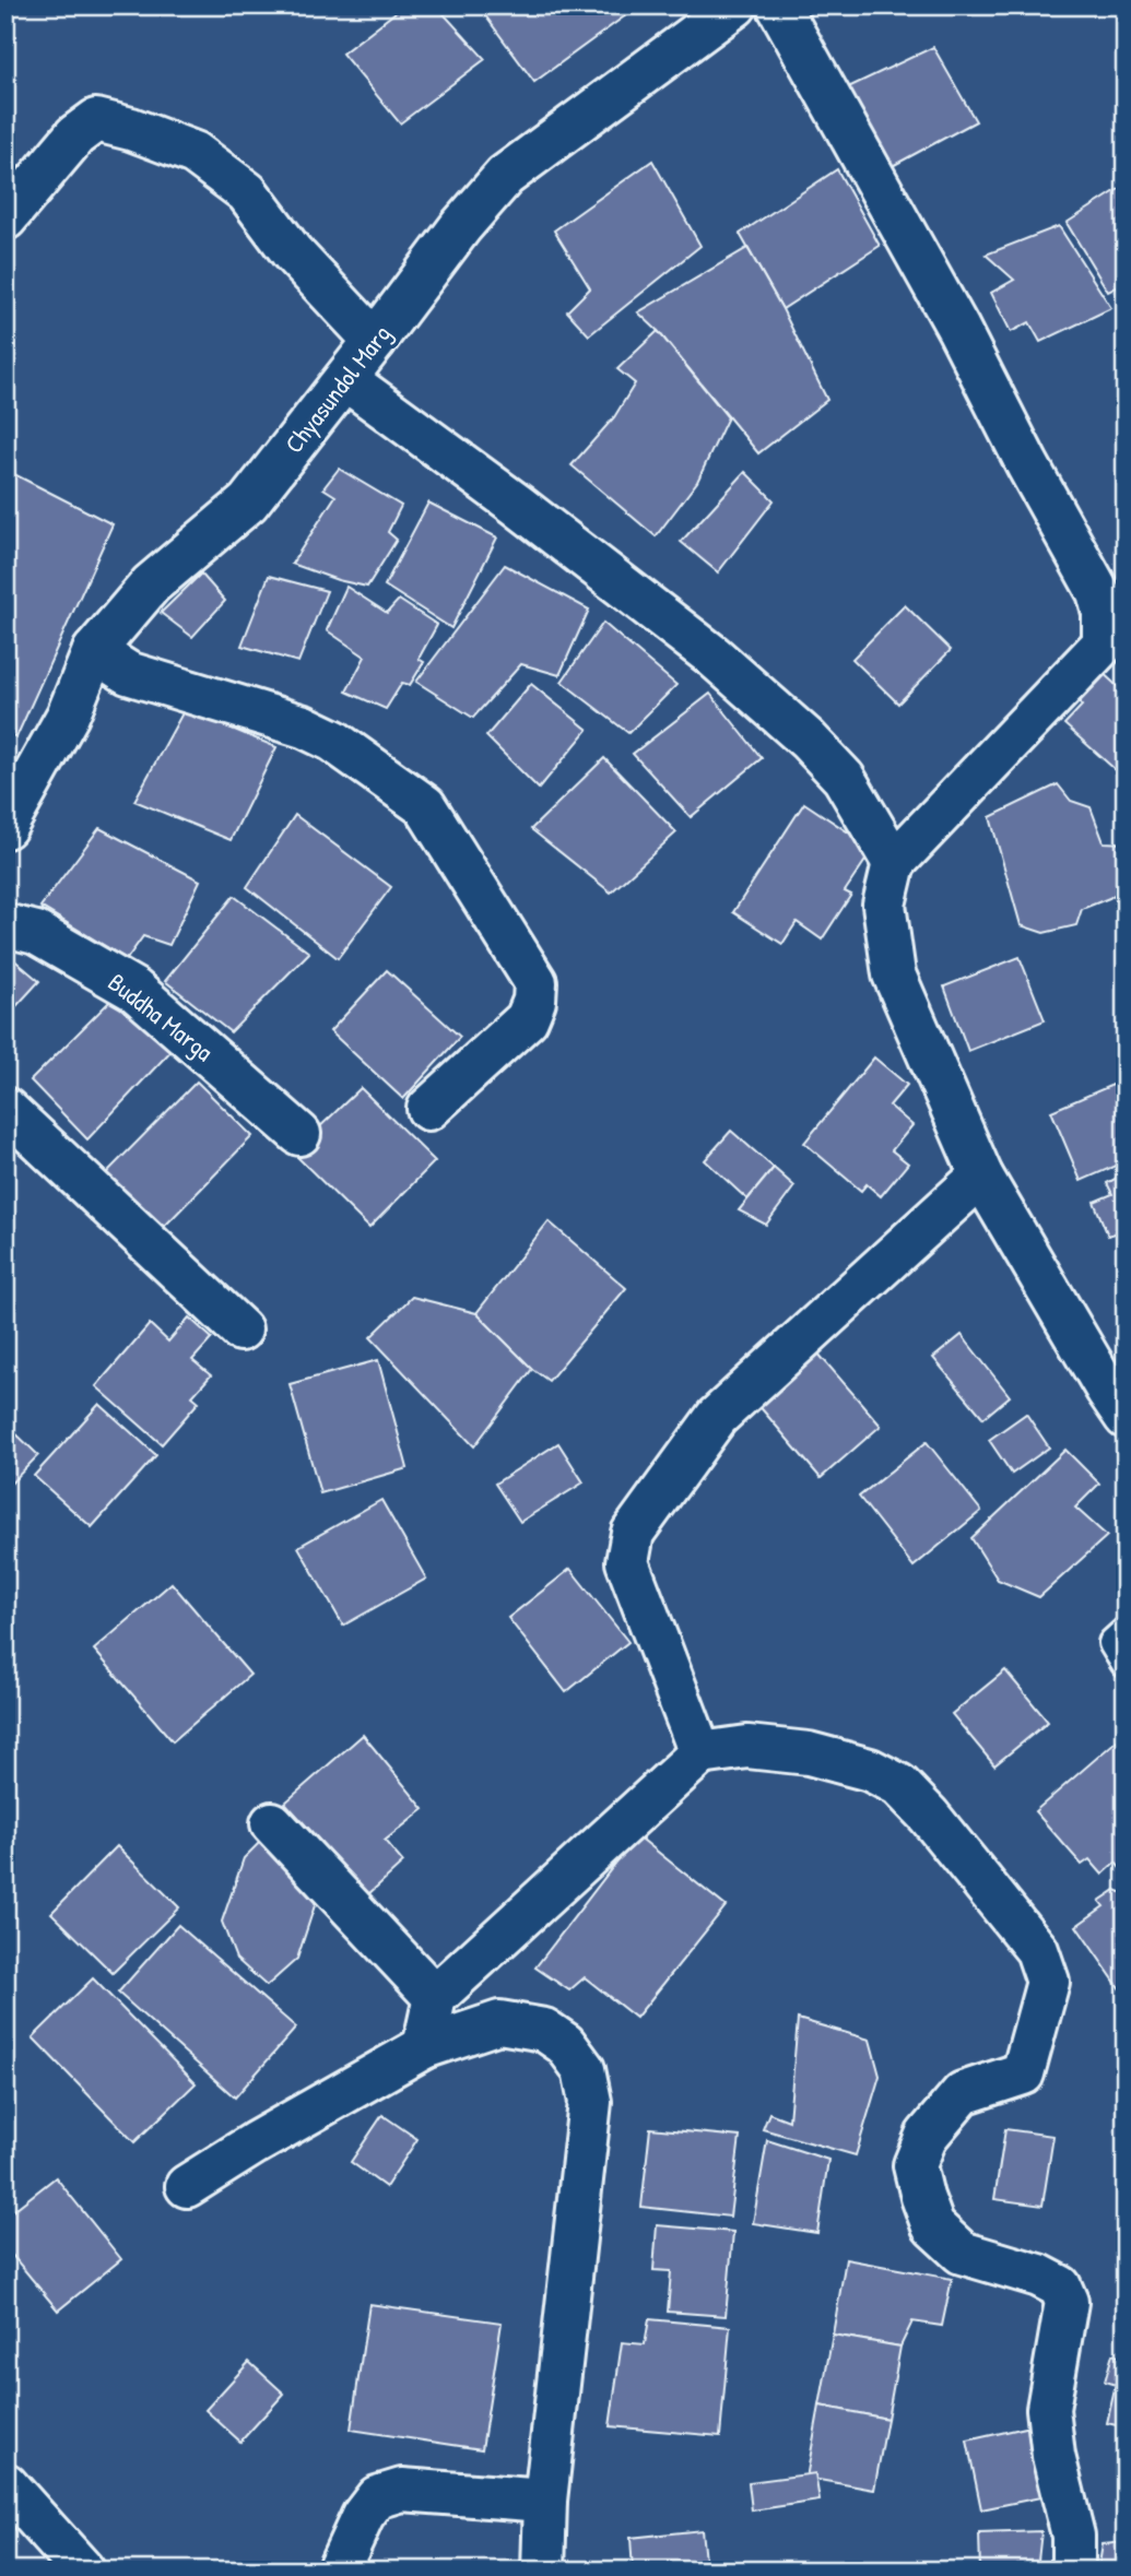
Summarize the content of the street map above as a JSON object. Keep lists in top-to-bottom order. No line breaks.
{"streets":{"street":["Chyasundol Marg","Buddha Marga"]}}
